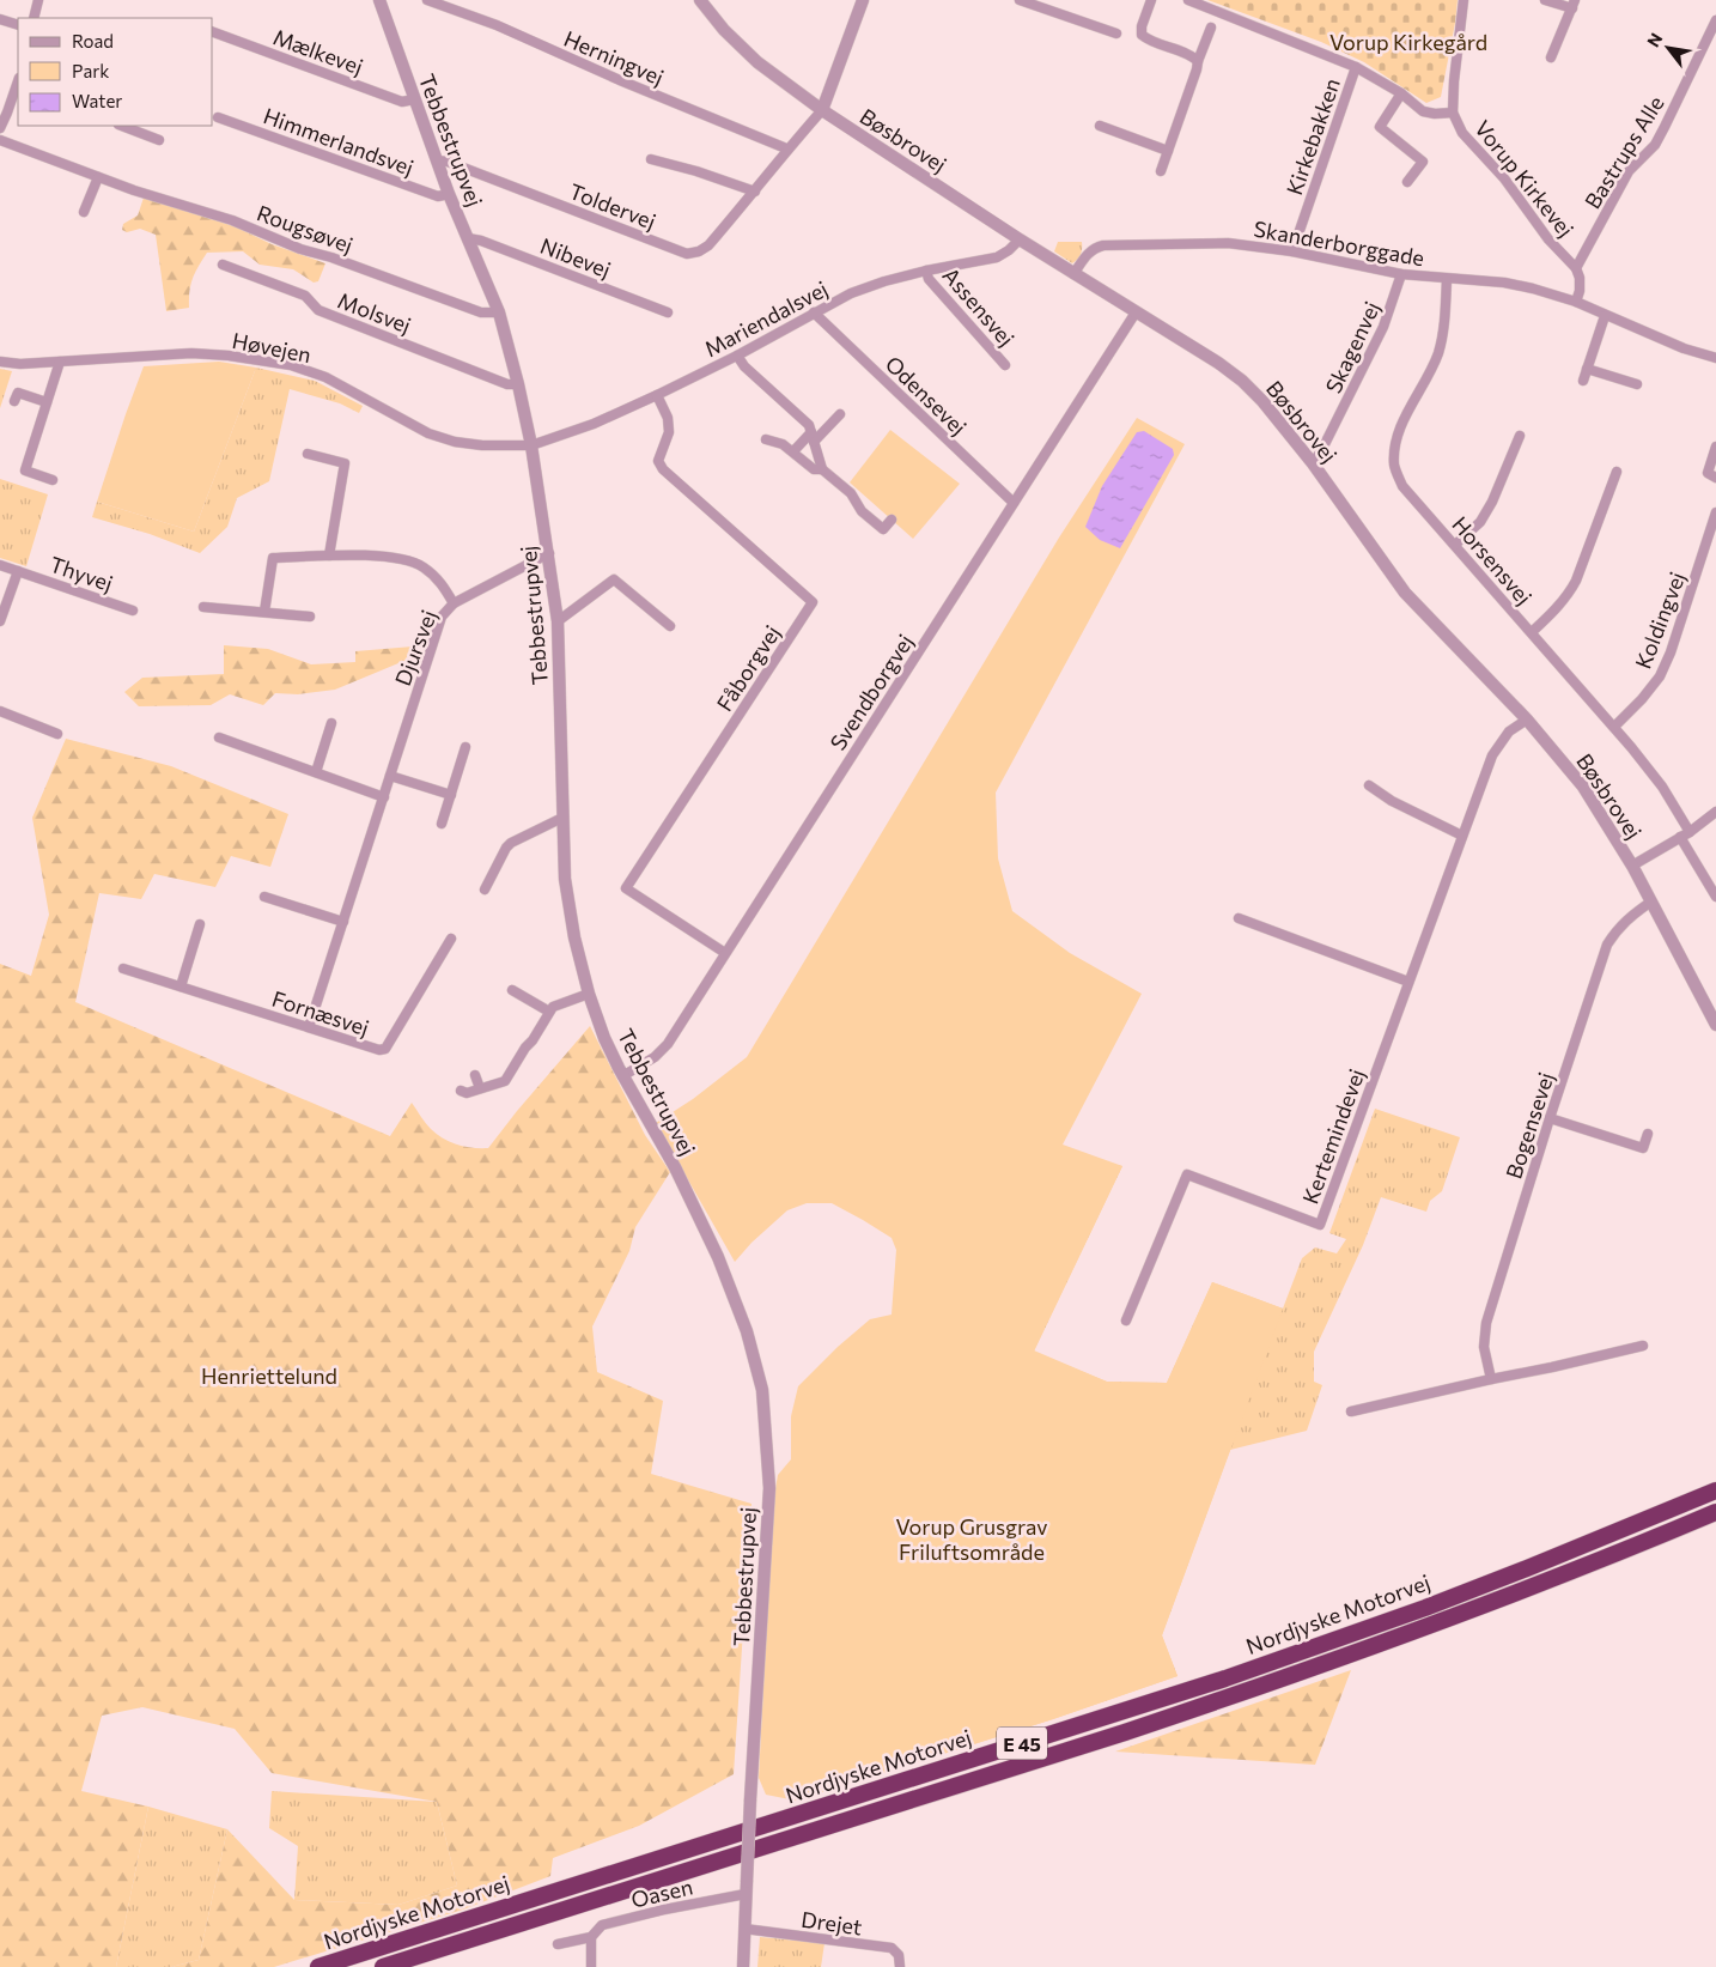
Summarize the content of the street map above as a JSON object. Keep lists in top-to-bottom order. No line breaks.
{"streets":{"highway":["Nordjyske Motorvej","E 45"],"street":["Mælkevej","Herningvej","Kirkebakken","Tebbestrupvej","Bøsbrovej","Himmerlandsvej","Bastrups Alle","Vorup Kirkevej","Toldervej","Rougsøvej","Skanderborggade","Nibevej","Assensvej","Molsvej","Mariendalsvej","Høvejen","Skagenvej","Odensevej","Horsensvej","Thyvej","Koldingvej","Djursvej","Fåborgvej","Svendborgvej","Fornæsvej","Bogensevej","Kertemindevej","Oasen","Drejet"]},"crossings":[["Mælkevej","Tebbestrupvej"],["Herningvej","Toldervej"],["Kirkebakken","Skanderborggade"],["Tebbestrupvej","Himmerlandsvej"],["Tebbestrupvej","Toldervej"],["Tebbestrupvej","Rougsøvej"],["Tebbestrupvej","Nibevej"],["Tebbestrupvej","Molsvej"],["Tebbestrupvej","Mariendalsvej"],["Tebbestrupvej","Høvejen"],["Tebbestrupvej","Djursvej"],["Tebbestrupvej","Svendborgvej"],["Tebbestrupvej","Oasen"],["Tebbestrupvej","Drejet"],["Bøsbrovej","Toldervej"],["Bøsbrovej","Skanderborggade"],["Bøsbrovej","Mariendalsvej"],["Bøsbrovej","Skagenvej"],["Bøsbrovej","Svendborgvej"],["Bøsbrovej","Bogensevej"],["Bøsbrovej","Kertemindevej"],["Bastrups Alle","Vorup Kirkevej"],["Vorup Kirkevej","Skanderborggade"],["Skanderborggade","Skagenvej"],["Skanderborggade","Horsensvej"],["Assensvej","Mariendalsvej"],["Mariendalsvej","Høvejen"],["Mariendalsvej","Odensevej"],["Mariendalsvej","Fåborgvej"],["Odensevej","Svendborgvej"],["Horsensvej","Koldingvej"],["Djursvej","Fornæsvej"],["Fåborgvej","Svendborgvej"]],"parks":["Vorup Kirkegård","Henriettelund","Vorup Grusgrav Friluftsområde"],"legend":["Road","Park","Water"],"north":"top left"}
